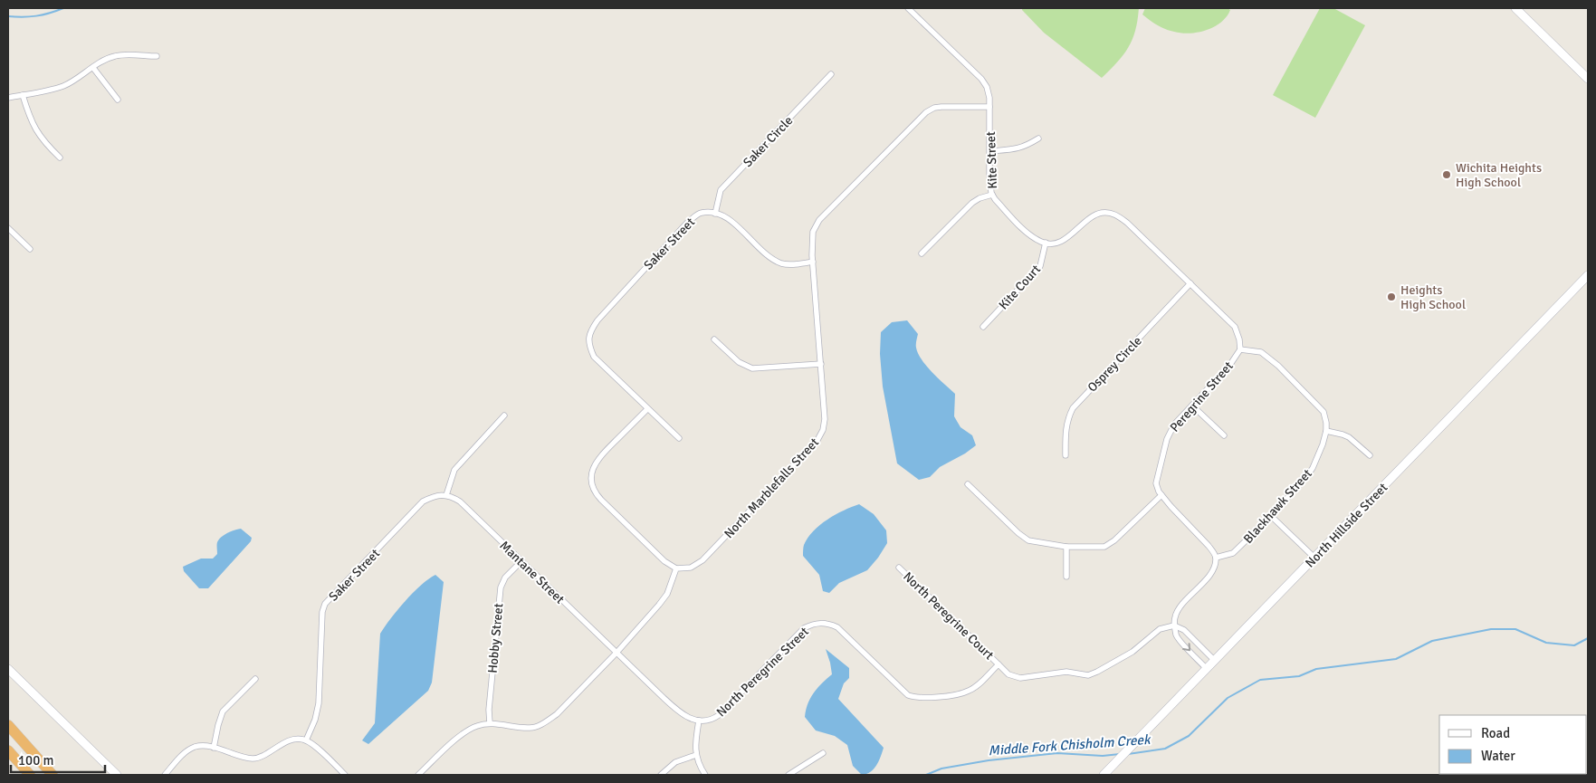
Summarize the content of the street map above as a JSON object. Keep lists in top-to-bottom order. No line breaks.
{"streets":{"main road":["North Hillside Street"],"street":["Saker Circle","Kite Street","Saker Street","Kite Court","Osprey Circle","Peregrine Street","North Marblefalls Street","Blackhawk Street","Mantane Street","North Peregrine Court","Hobby Street","North Peregrine Street"]},"crossings":[["Saker Circle","Saker Street"],["Kite Street","Kite Court"],["Kite Street","North Marblefalls Street"],["Saker Street","Mantane Street"],["Mantane Street","Hobby Street"],["Mantane Street","North Peregrine Street"],["North Peregrine Court","North Peregrine Street"]],"water":["Middle Fork Chisholm Creek"],"places":["Wichita Heights High School","Heights High School"],"legend":["Road","Water"],"scale_bar":"100 m"}
